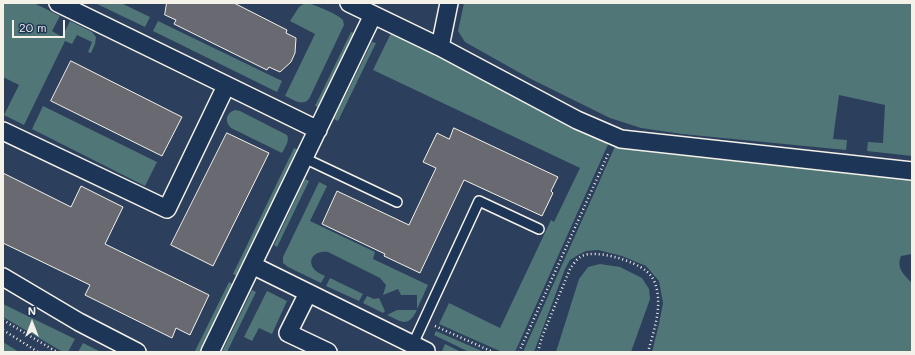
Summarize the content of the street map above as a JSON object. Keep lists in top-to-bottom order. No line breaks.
{"scale_bar":"20 m","north":"top"}
